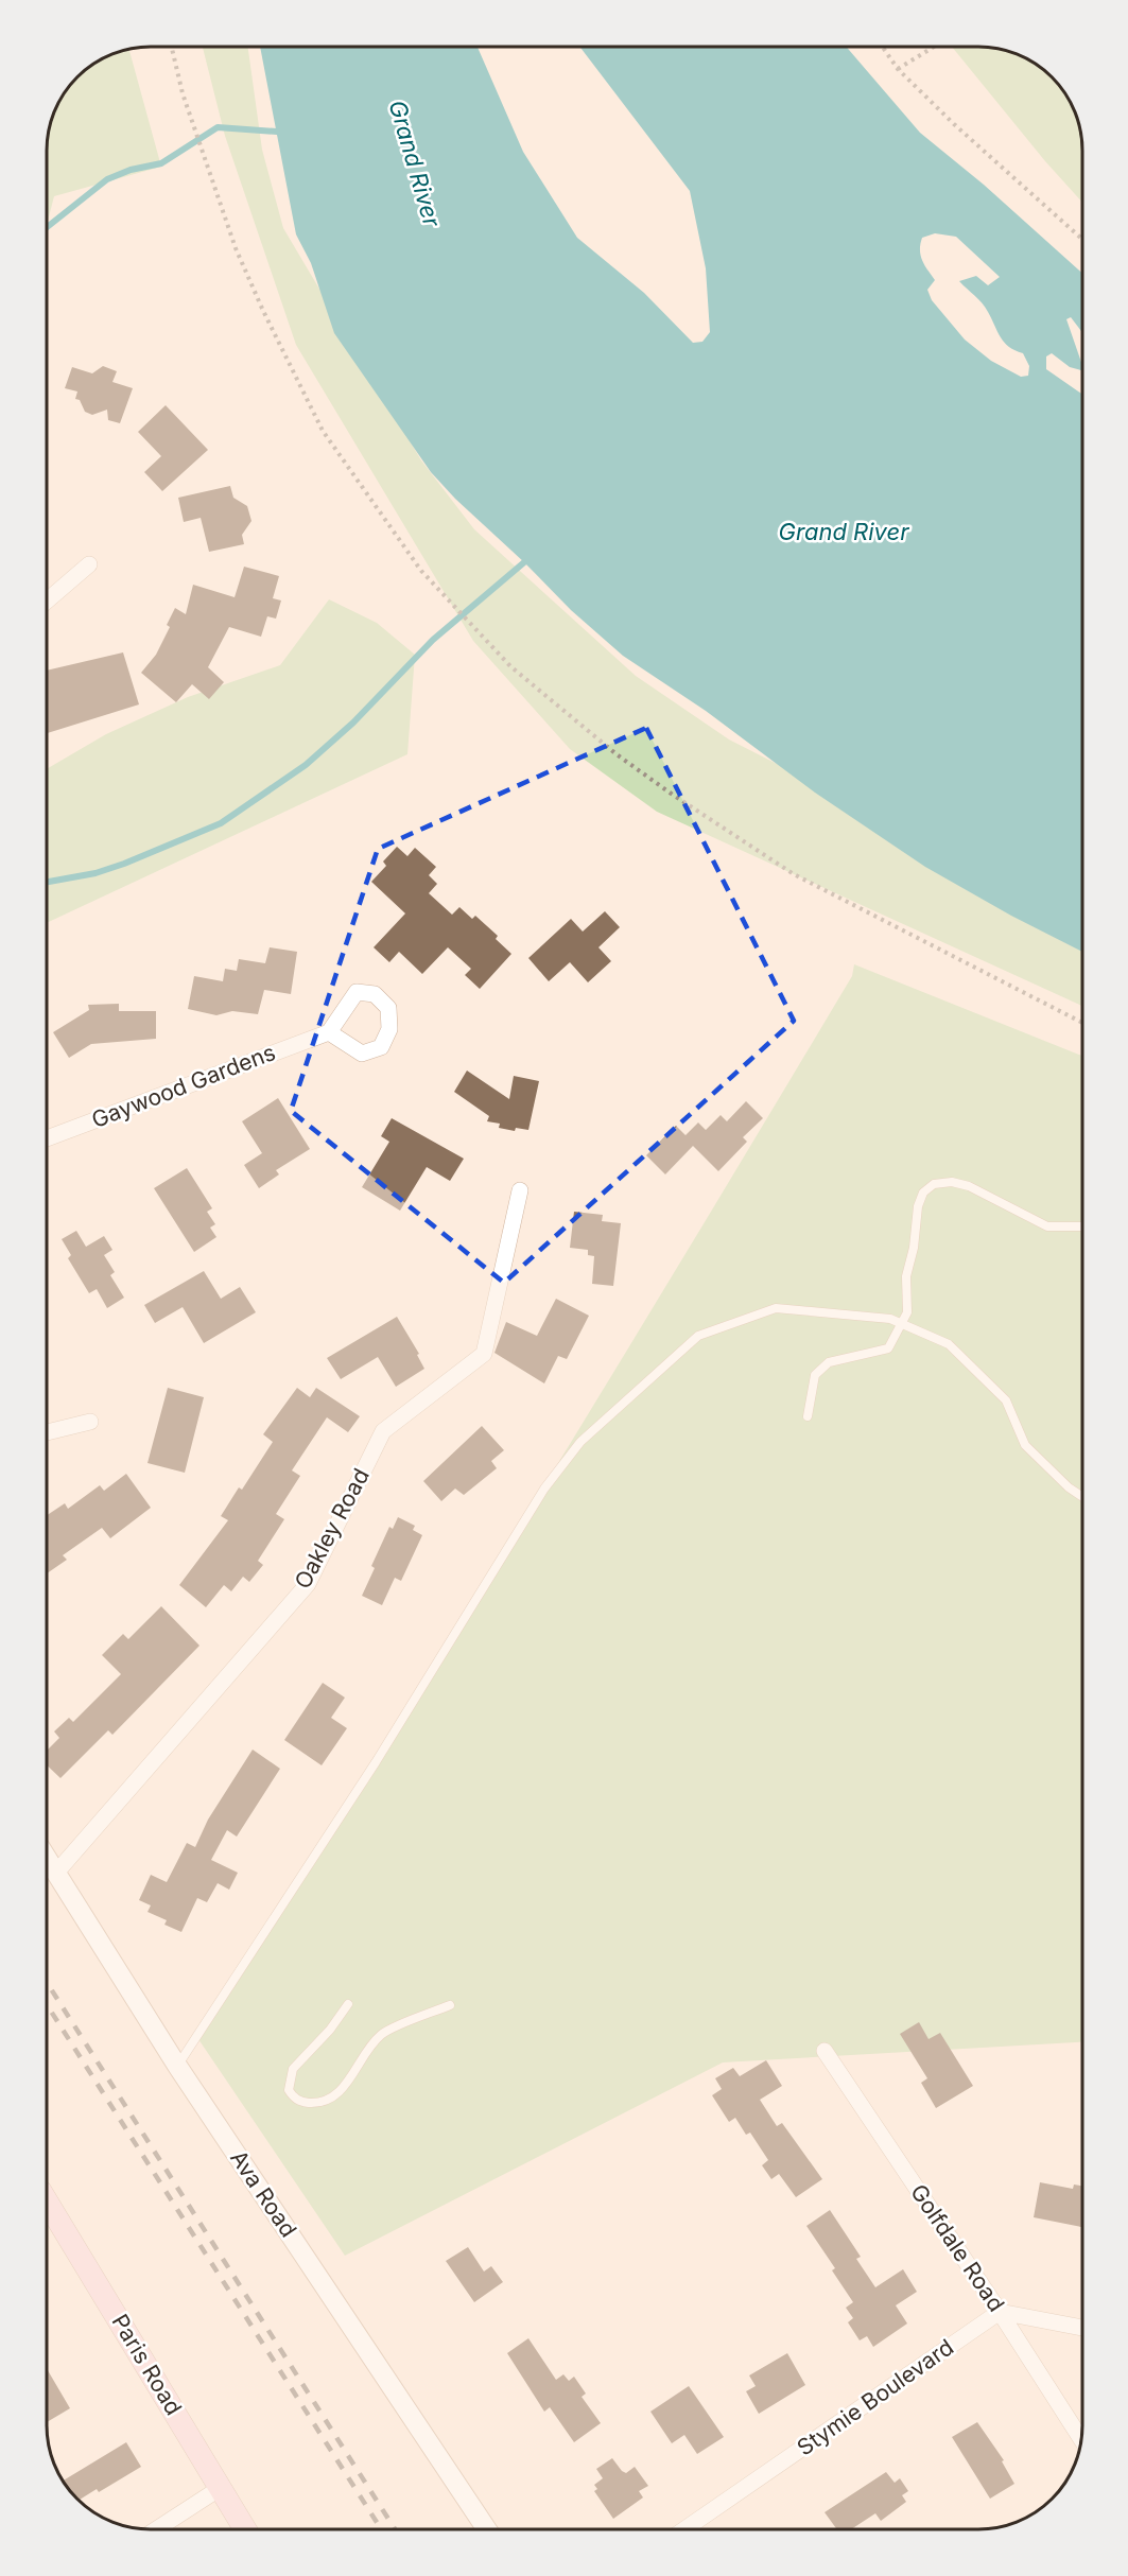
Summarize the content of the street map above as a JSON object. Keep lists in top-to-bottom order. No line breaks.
{"streets":{"main road":["Paris Road"],"street":["Gaywood Gardens","Oakley Road","Ava Road","Golfdale Road","Stymie Boulevard"]},"crossings":[["Oakley Road","Ava Road"],["Golfdale Road","Stymie Boulevard"]],"water":["Grand River"]}
